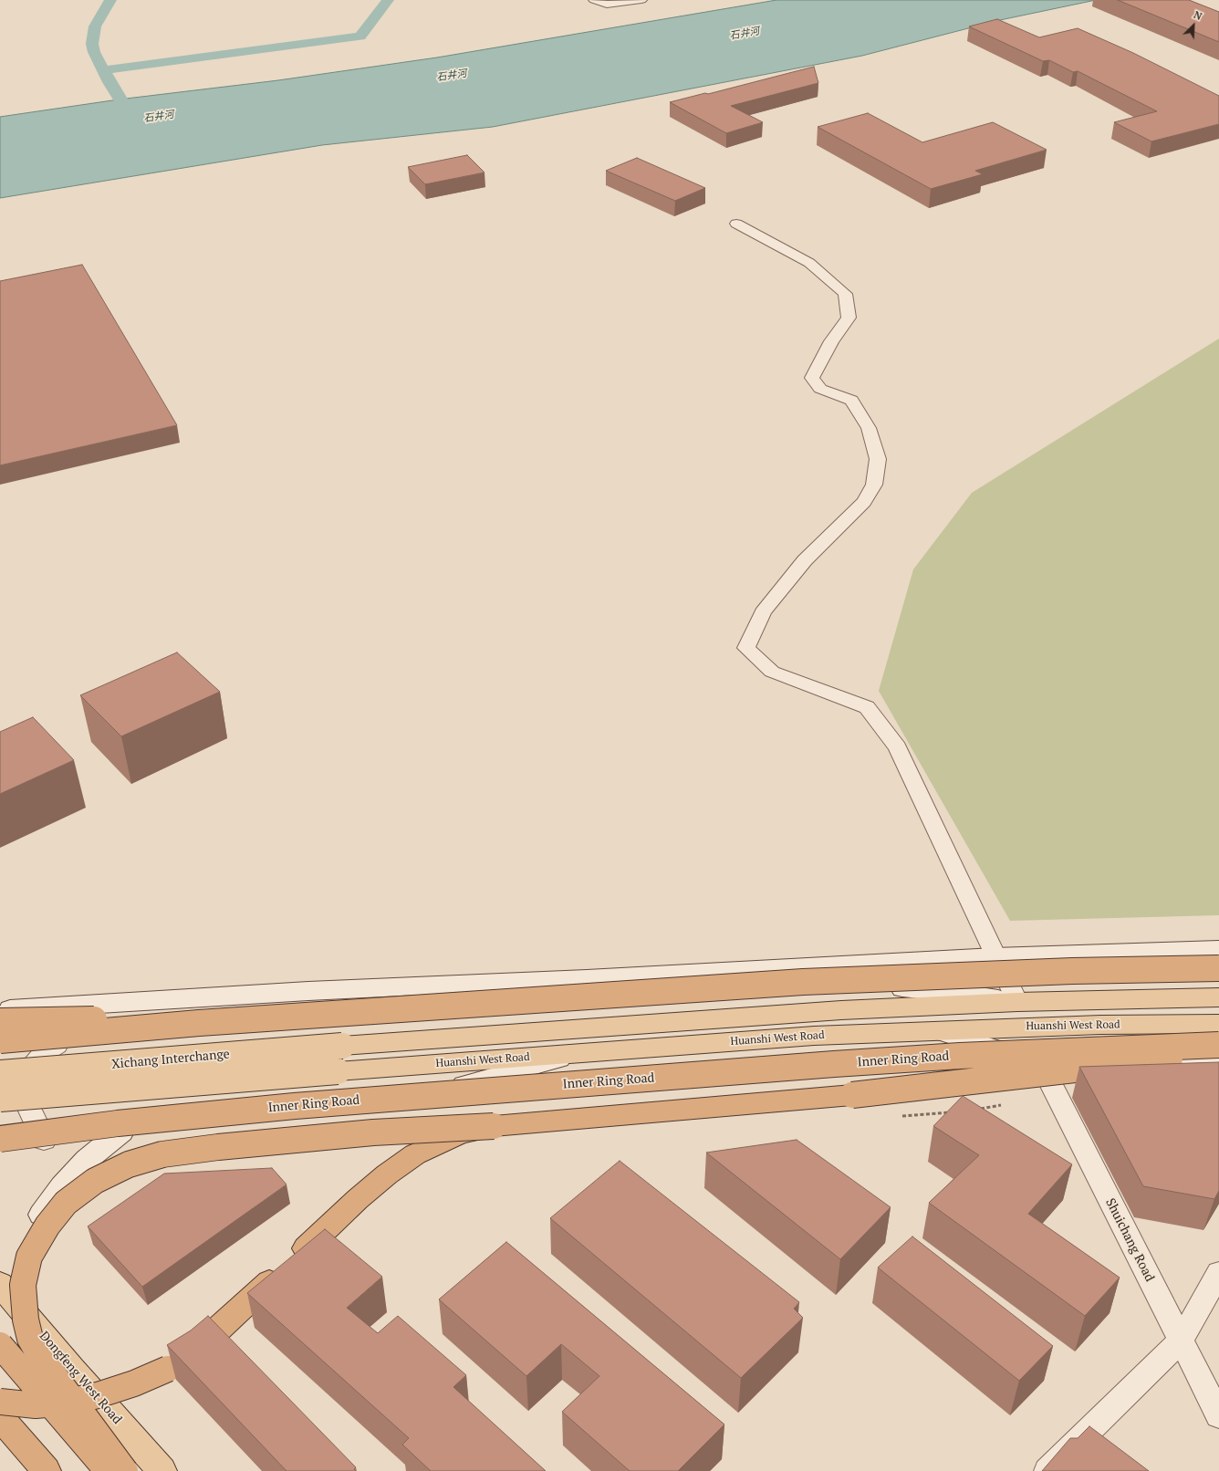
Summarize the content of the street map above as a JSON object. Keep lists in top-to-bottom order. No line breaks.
{"streets":{"highway":["Inner Ring Road"],"main road":["Huanshi West Road","Xichang Interchange","Dongfeng West Road"],"street":["Shuichang Road"]},"water":["石井河"],"north":"top right"}
